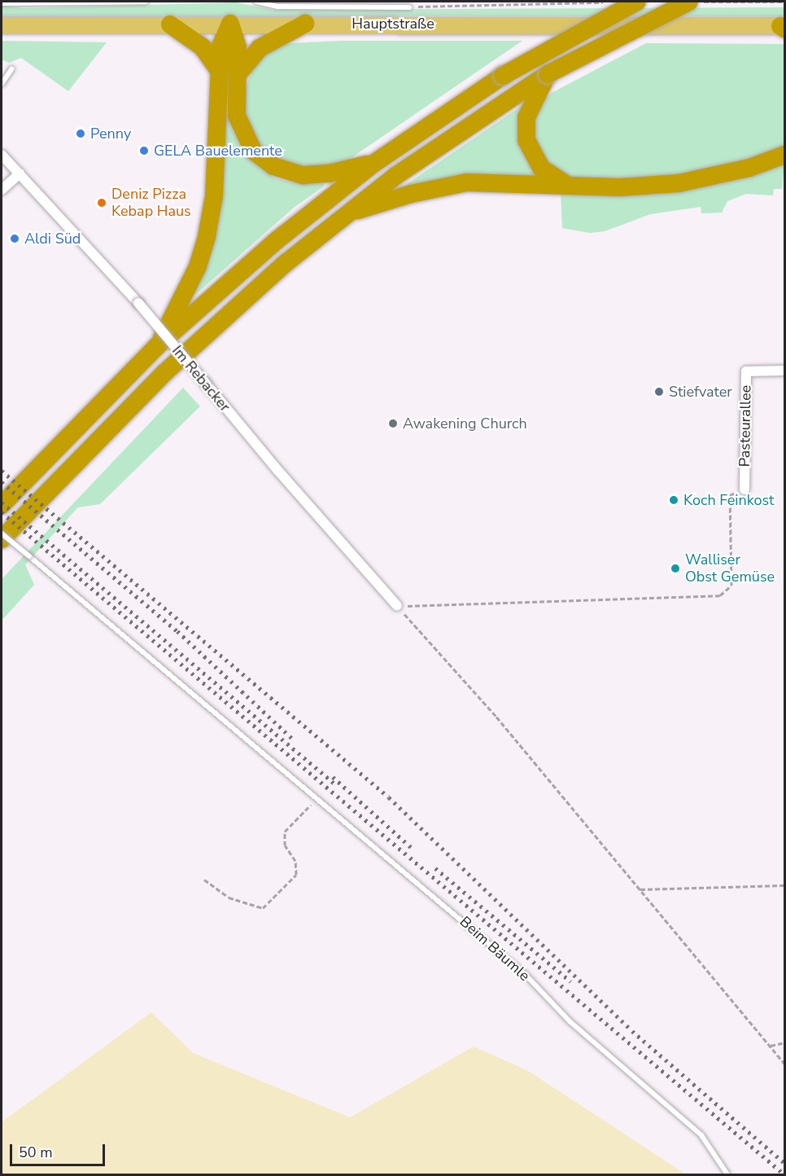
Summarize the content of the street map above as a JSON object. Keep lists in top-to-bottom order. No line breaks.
{"streets":{"main road":["Hauptstraße"],"street":["Im Rebacker","Pasteurallee"],"lane":["Beim Bäumle"]},"places":["Penny","GELA Bauelemente","Deniz Pizza Kebap Haus","Aldi Süd","Stiefvater","Awakening Church","Koch Feinkost","Walliser Obst Gemüse"],"scale_bar":"50 m"}
